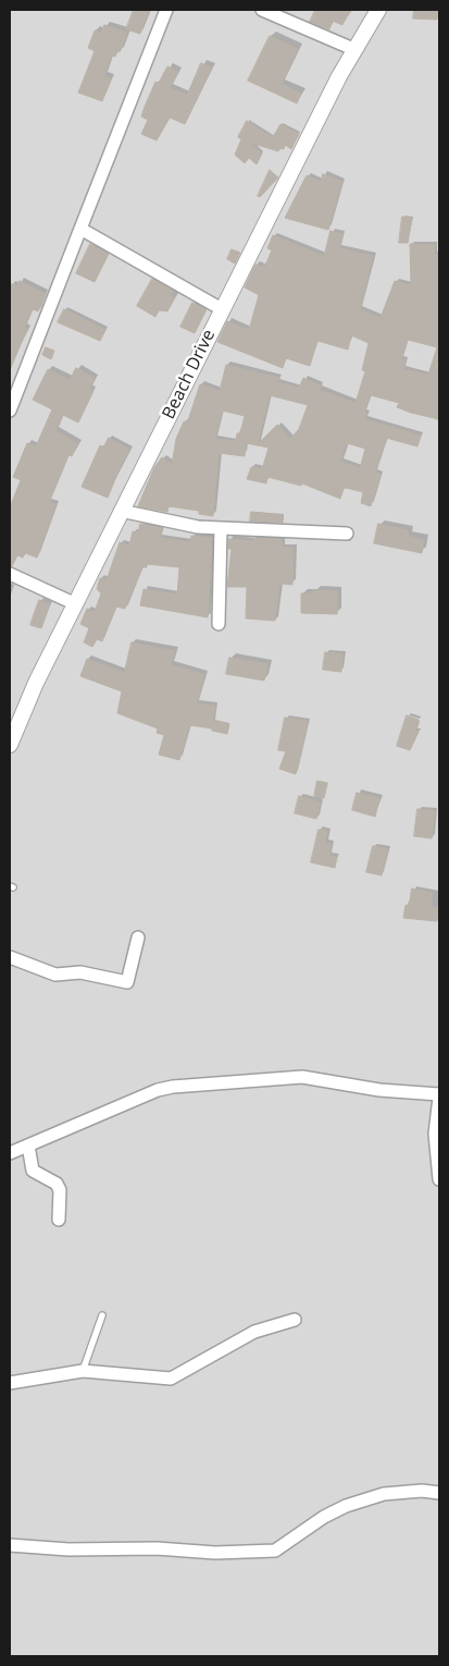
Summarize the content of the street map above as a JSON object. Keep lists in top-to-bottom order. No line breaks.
{"streets":{"street":["Beach Drive"]}}
